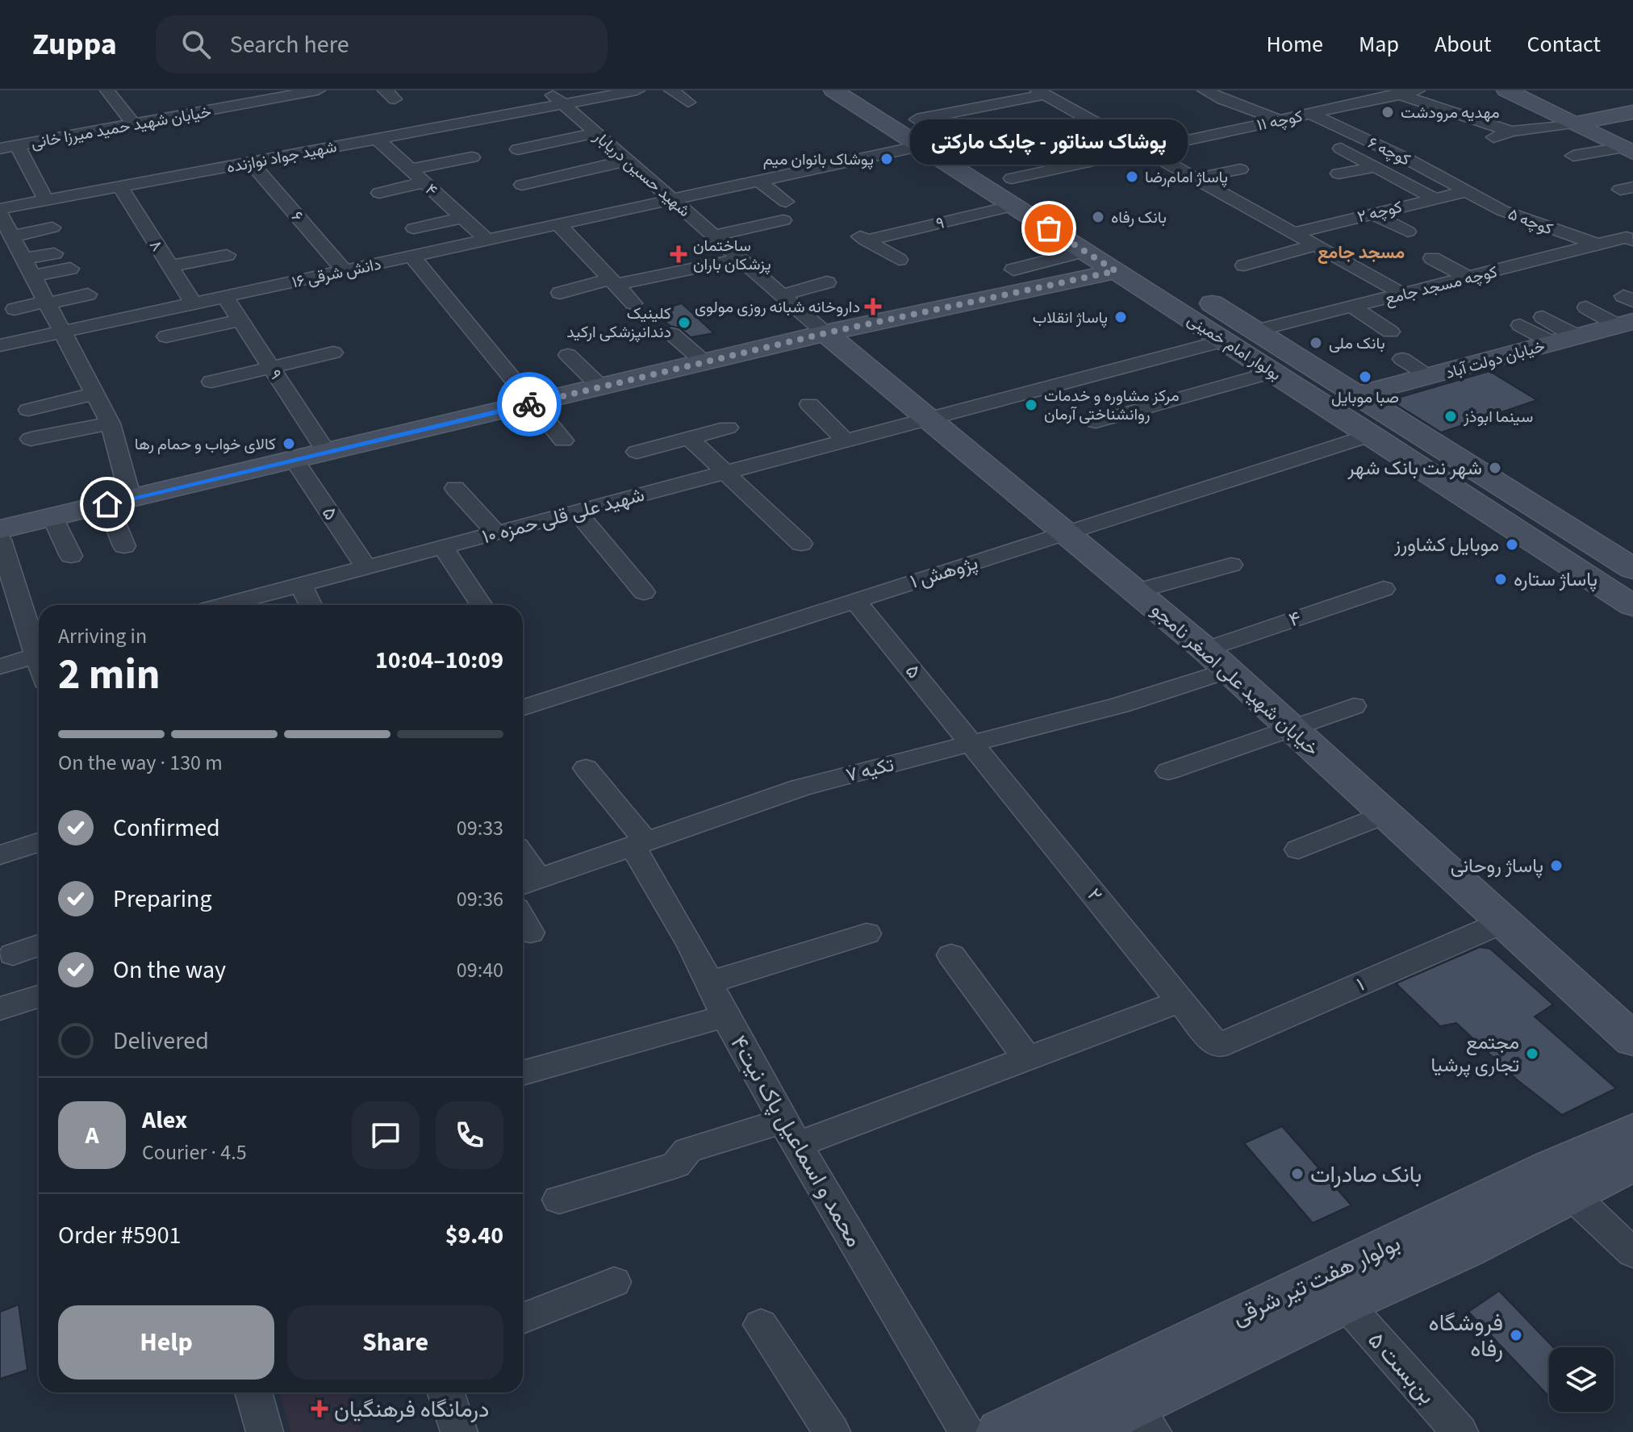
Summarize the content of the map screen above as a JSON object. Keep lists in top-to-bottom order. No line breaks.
{"streets":{"main road":["بولوار امام خمینی","خیابان دولت آباد","خیابان شهید علی اصغر نامجو","بولوار هفت تیر شرقی"],"street":["کوچه ۱۱","خیابان شهید حمید میرزا خانی","کوچه ۶","شهید جواد نوازنده","شهید حسین دریابار","۴","کوچه ۲","۶","کوچه ۵","۹","۸","دانش شرقی ۱۶","کوچه مسجد جامع","۵","شهید علی قلی حمزه ۱۰","پژوهش ۱","تکیه ۷","۲","۱","محمد و اسماعیل پاک نیت۴","بن‌بست ۵"]},"crossings":[["کوچه ۱۱","کوچه ۶"],["کوچه ۶","کوچه ۲"],["کوچه ۶","کوچه ۵"],["شهید جواد نوازنده","شهید حسین دریابار"],["شهید جواد نوازنده","۴"],["شهید جواد نوازنده","۶"],["شهید جواد نوازنده","۸"],["شهید حسین دریابار","دانش شرقی ۱۶"],["شهید حسین دریابار","خیابان شهید علی اصغر نامجو"],["۴","دانش شرقی ۱۶"],["۴","خیابان شهید علی اصغر نامجو"],["۴","تکیه ۷"],["کوچه ۲","کوچه ۵"],["۶","دانش شرقی ۱۶"],["کوچه ۵","کوچه مسجد جامع"],["۹","دانش شرقی ۱۶"],["۹","بولوار امام خمینی"],["۸","دانش شرقی ۱۶"],["دانش شرقی ۱۶","بولوار امام خمینی"],["کوچه مسجد جامع","بولوار امام خمینی"],["بولوار امام خمینی","خیابان دولت آباد"],["بولوار امام خمینی","شهید علی قلی حمزه ۱۰"],["بولوار امام خمینی","پژوهش ۱"],["۵","شهید علی قلی حمزه ۱۰"],["۵","پژوهش ۱"],["۵","تکیه ۷"],["۵","۲"],["شهید علی قلی حمزه ۱۰","خیابان شهید علی اصغر نامجو"],["پژوهش ۱","خیابان شهید علی اصغر نامجو"],["خیابان شهید علی اصغر نامجو","تکیه ۷"],["خیابان شهید علی اصغر نامجو","۱"],["تکیه ۷","۲"],["تکیه ۷","محمد و اسماعیل پاک نیت۴"],["۲","۱"],["بولوار هفت تیر شرقی","بن‌بست ۵"]],"districts":["مسجد جامع"],"places":{"other":["مهدیه مرودشت","پوشاک بانوان میم","پاساژ امام‌رضا","بانک رفاه","پوشاک سناتور - چابک مارکتی","پاساژ انقلاب","کلینیک دندانپزشکی ارکید","بانک ملی","صبا موبایل","مرکز مشاوره و خدمات روانشناختی آرمان","سینما ابوذز","کالای خواب و حمام رها","شهر نت بانک شهر","موبایل کشاورز","پاساژ ستاره","پاساژ روحانی","مجتمع تجاری پرشیا","بانک صادرات","فروشگاه رفاه"],"health":["ساختمان پزشکان باران","داروخانه شبانه روزی مولوی","درمانگاه فرهنگیان"]},"page":{"header":"Zuppa","search":"Search here","nav":["Home","Map","About","Contact"],"bubble":"پوشاک سناتور - چابک مارکتی","heading":["2 min","Arriving in","10:04–10:09"],"panel":["Alex","Courier · 4.5","Order #5901","$9.40"],"bar":"On the way · 130 m","list":[["Confirmed","09:33"],["Preparing","09:36"],["On the way","09:40"],"Delivered"],"round":"A","buttons":["Help","Share"]}}
